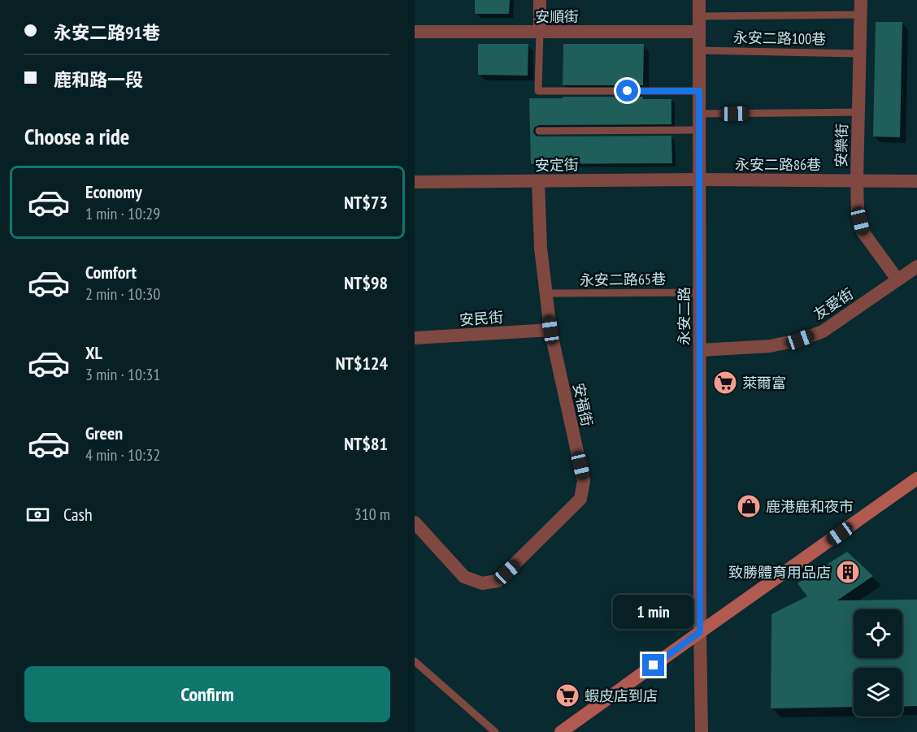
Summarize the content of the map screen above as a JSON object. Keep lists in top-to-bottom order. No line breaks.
{"streets":{"street":["安順街","安樂街","永安二路86巷","安定街","友愛街","永安二路","安民街","安福街"],"lane":["永安二路100巷","永安二路65巷"]},"crossings":[["安順街","永安二路"],["永安二路100巷","安樂街"],["永安二路100巷","永安二路"],["安樂街","永安二路86巷"],["安樂街","友愛街"],["永安二路86巷","安定街"],["永安二路86巷","永安二路"],["安定街","永安二路"],["安定街","安福街"],["永安二路65巷","永安二路"],["永安二路65巷","安福街"],["友愛街","永安二路"],["安民街","安福街"]],"places":{"supermarket":["萊爾富","蝦皮店到店"],"shop":["鹿港鹿和夜市"],"building":["致勝體育用品店"]},"page":{"banner":["永安二路91巷","鹿和路一段"],"heading":"Choose a ride","list":[{"name":"Economy","note":"1 min · 10:29","value":"NT$73"},{"name":"Comfort","note":"2 min · 10:30","value":"NT$98"},{"name":"XL","note":"3 min · 10:31","value":"NT$124"},{"name":"Green","note":"4 min · 10:32","value":"NT$81"}],"pay":["Cash","310 m"],"bubble":"1 min","buttons":"Confirm"}}
